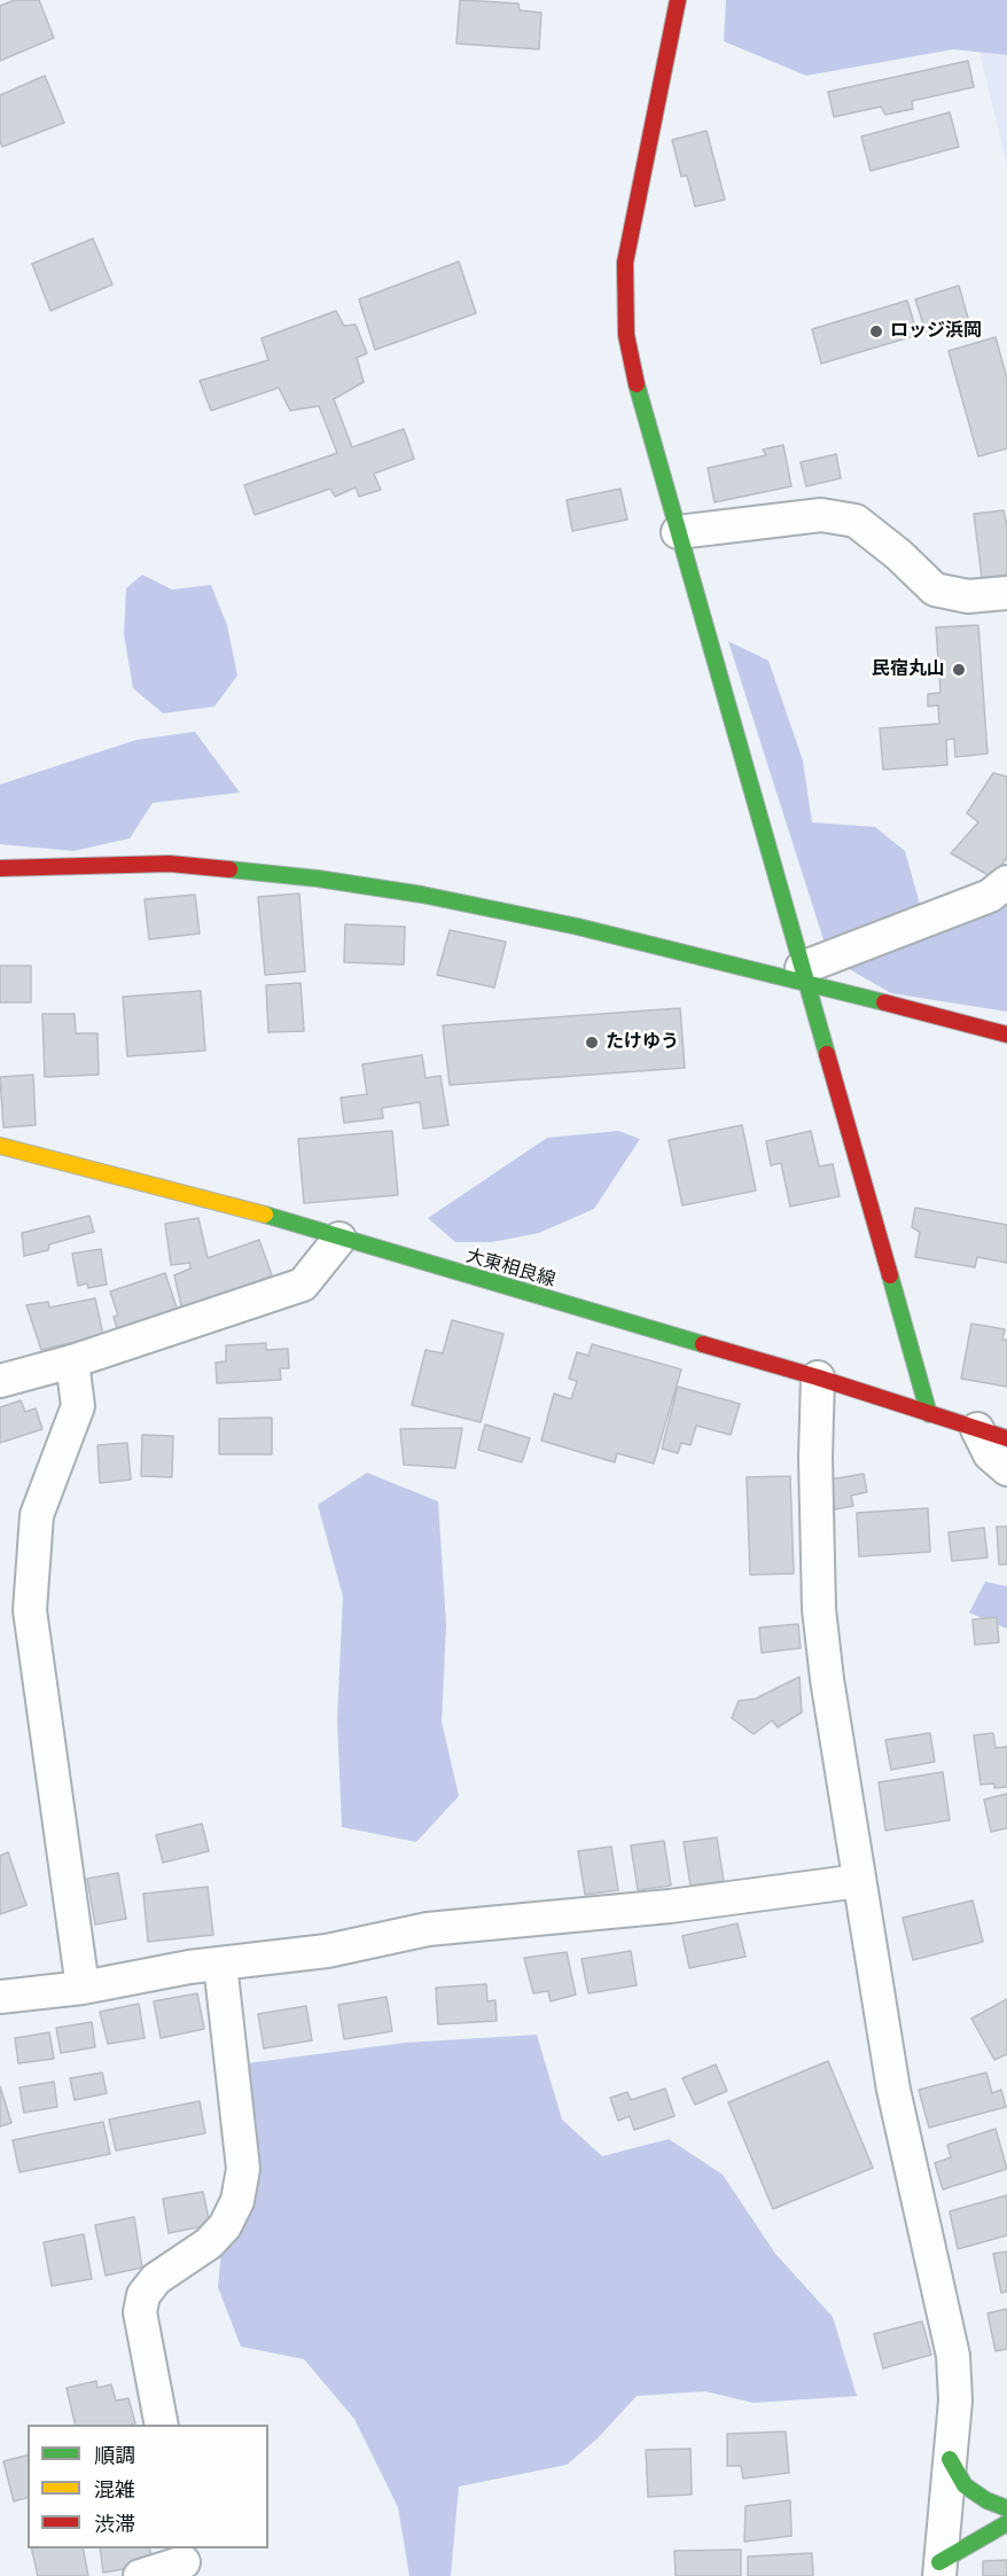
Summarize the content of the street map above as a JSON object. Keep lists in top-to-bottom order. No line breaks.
{"streets":{"street":["大東相良線"]},"places":["ロッジ浜岡","民宿丸山","たけゆう"],"legend":["順調","混雑","渋滞"]}
